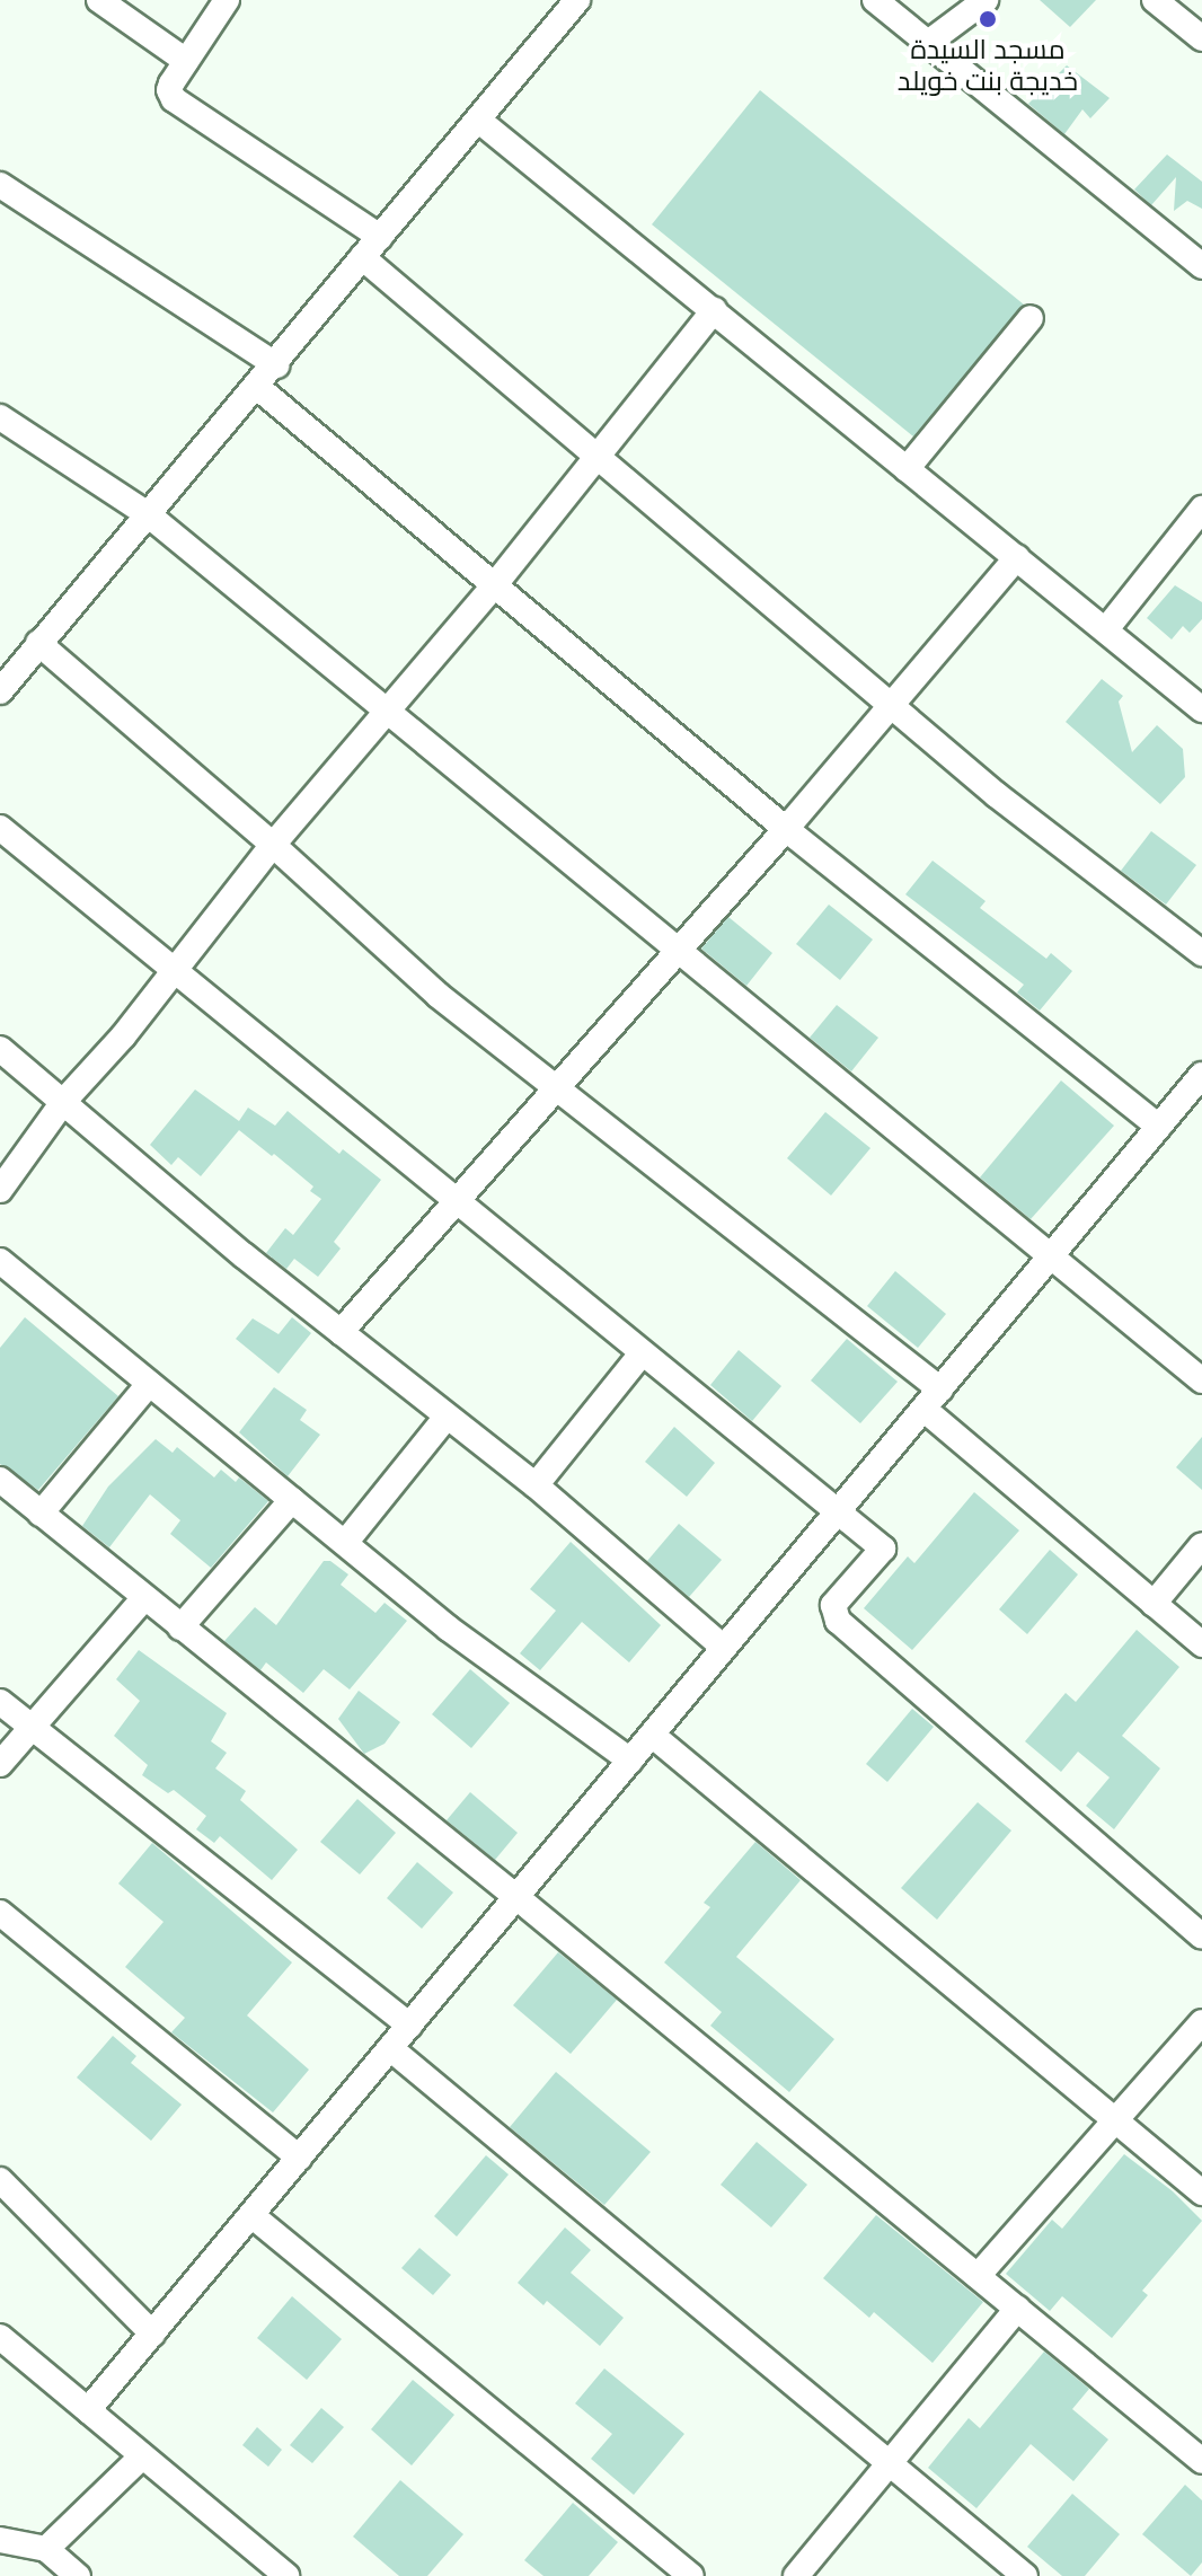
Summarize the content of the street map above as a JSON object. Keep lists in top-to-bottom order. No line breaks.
{"places":["مسجد السيدة خديجة بنت خويلد"]}
